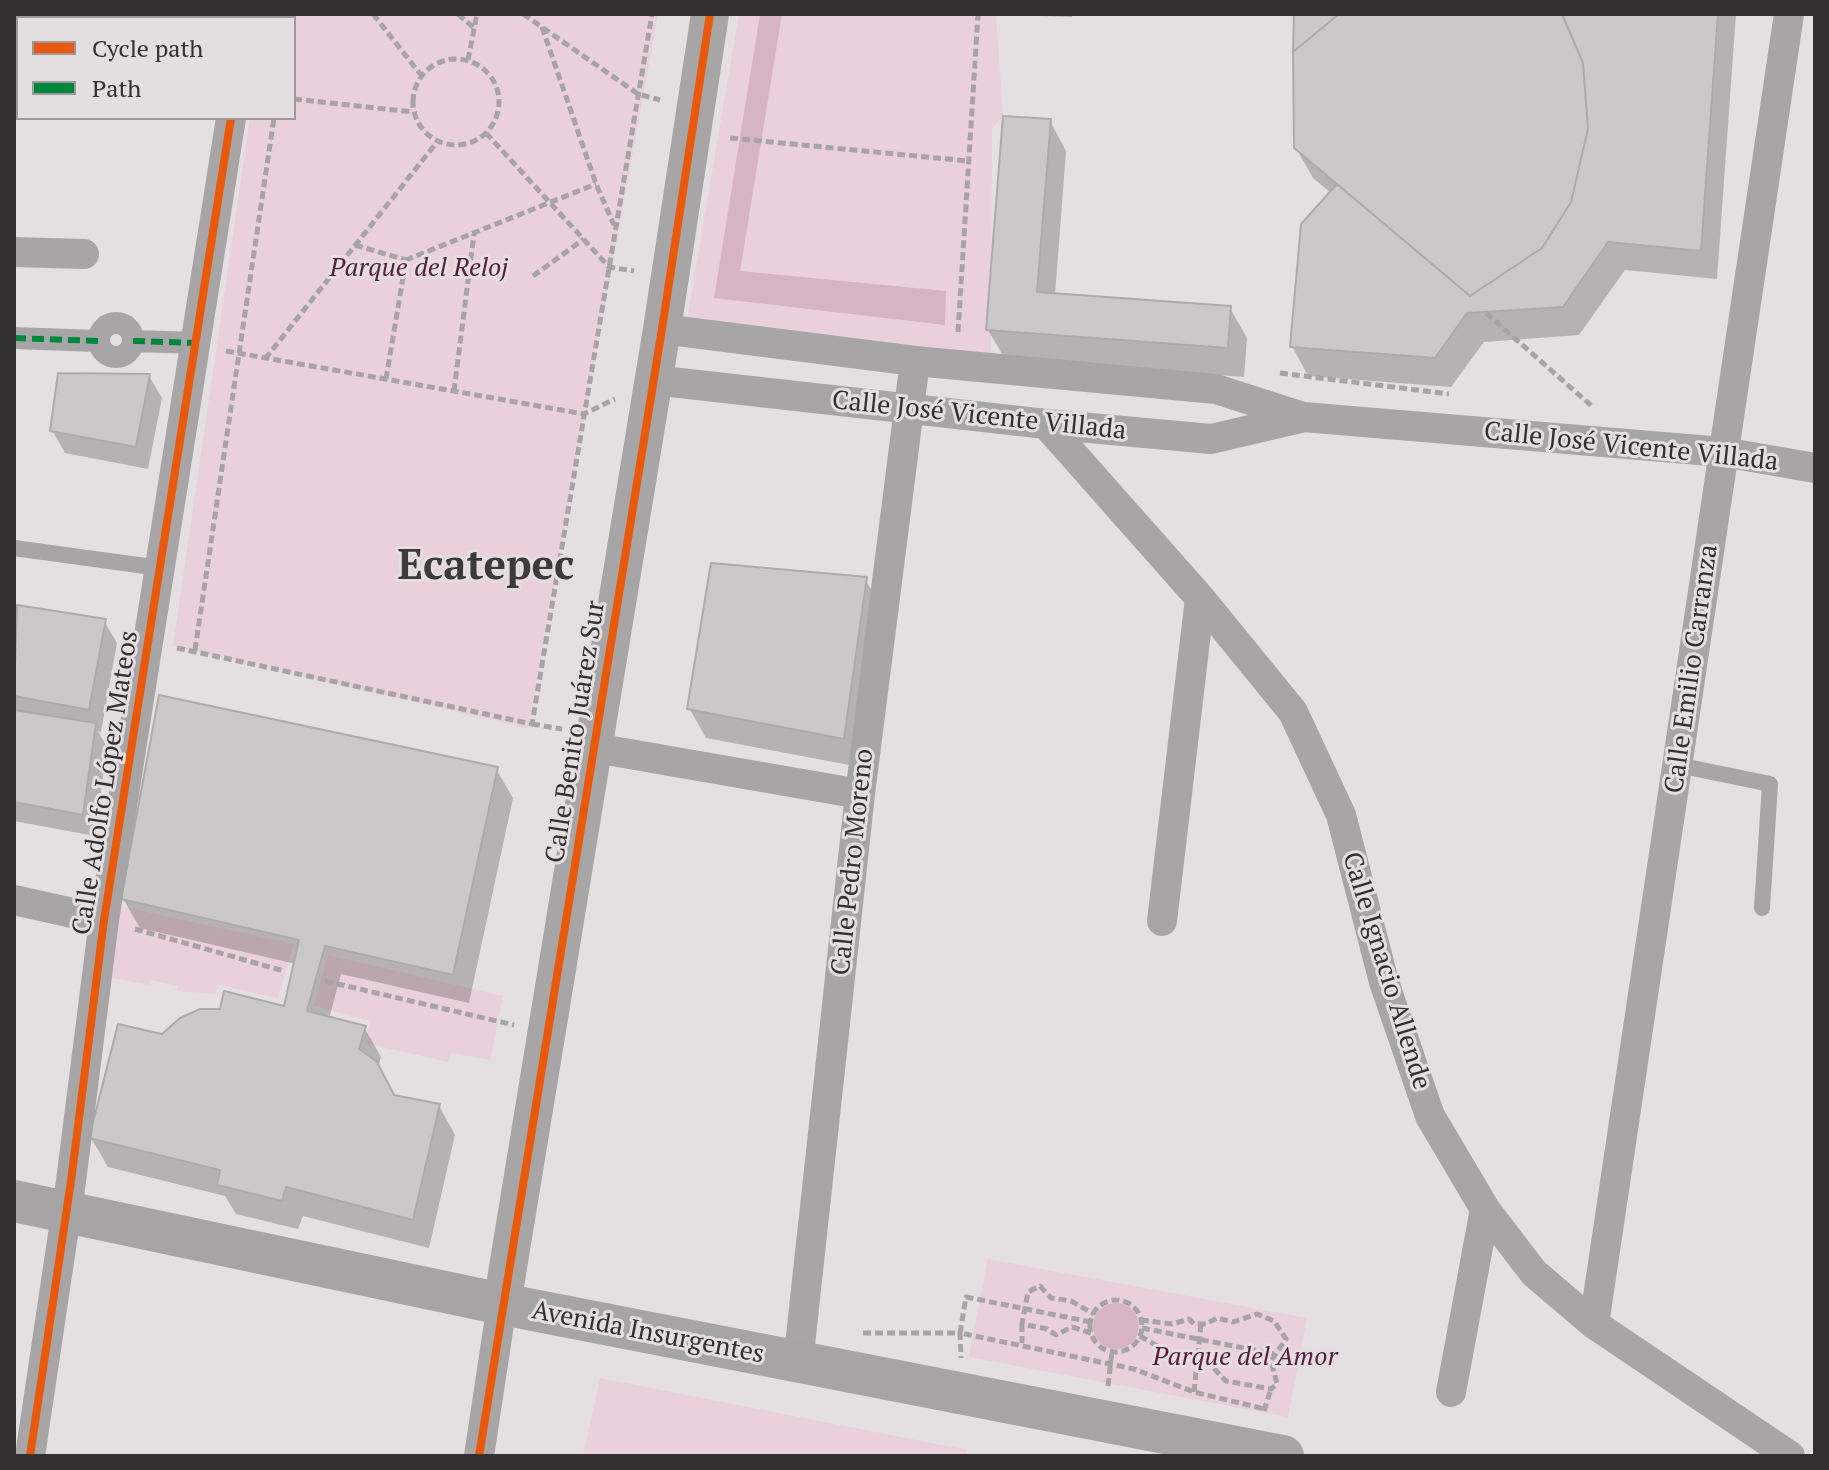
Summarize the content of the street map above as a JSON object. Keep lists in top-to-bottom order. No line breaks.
{"streets":{"main road":["Avenida Insurgentes"],"street":["Calle José Vicente Villada","Calle Emilio Carranza","Calle Benito Juárez Sur","Calle Adolfo López Mateos","Calle Pedro Moreno","Calle Ignacio Allende"]},"crossings":[["Calle José Vicente Villada","Calle Emilio Carranza"],["Calle José Vicente Villada","Calle Benito Juárez Sur"],["Calle José Vicente Villada","Calle Pedro Moreno"],["Calle José Vicente Villada","Calle Ignacio Allende"],["Calle Emilio Carranza","Calle Ignacio Allende"],["Calle Benito Juárez Sur","Avenida Insurgentes"],["Calle Adolfo López Mateos","Avenida Insurgentes"],["Calle Pedro Moreno","Avenida Insurgentes"]],"districts":["Ecatepec"],"parks":["Parque del Reloj","Parque del Amor"],"legend":["Cycle path","Path"]}
